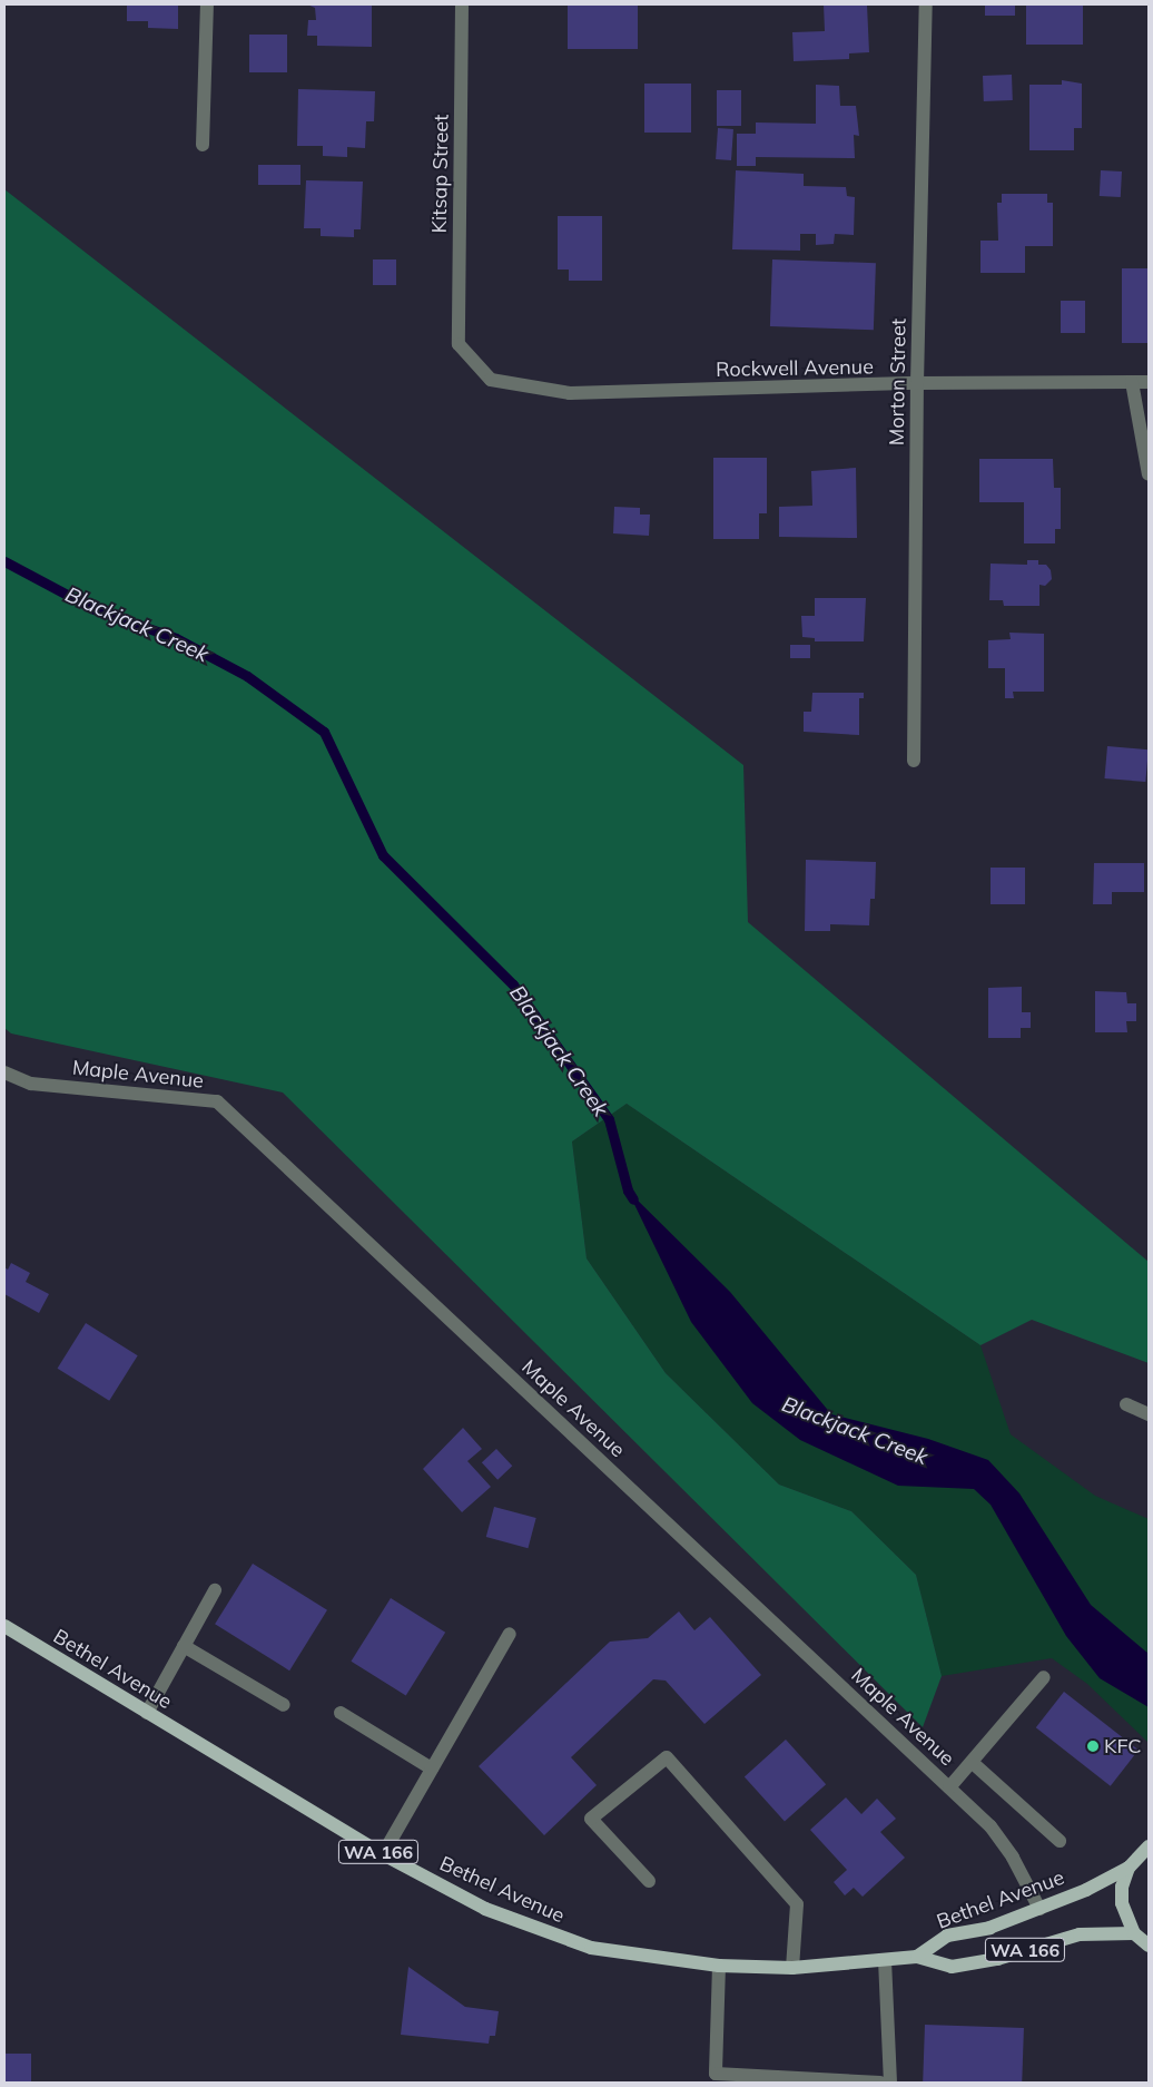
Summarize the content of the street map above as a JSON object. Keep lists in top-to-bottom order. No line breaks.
{"streets":{"main road":["Bethel Avenue","WA 166"],"street":["Kitsap Street","Rockwell Avenue","Morton Street","Maple Avenue"]},"crossings":[["Kitsap Street","Rockwell Avenue"],["Rockwell Avenue","Morton Street"],["Maple Avenue","Bethel Avenue"],["Bethel Avenue","WA 166"]],"water":["Blackjack Creek"],"places":["KFC"]}
